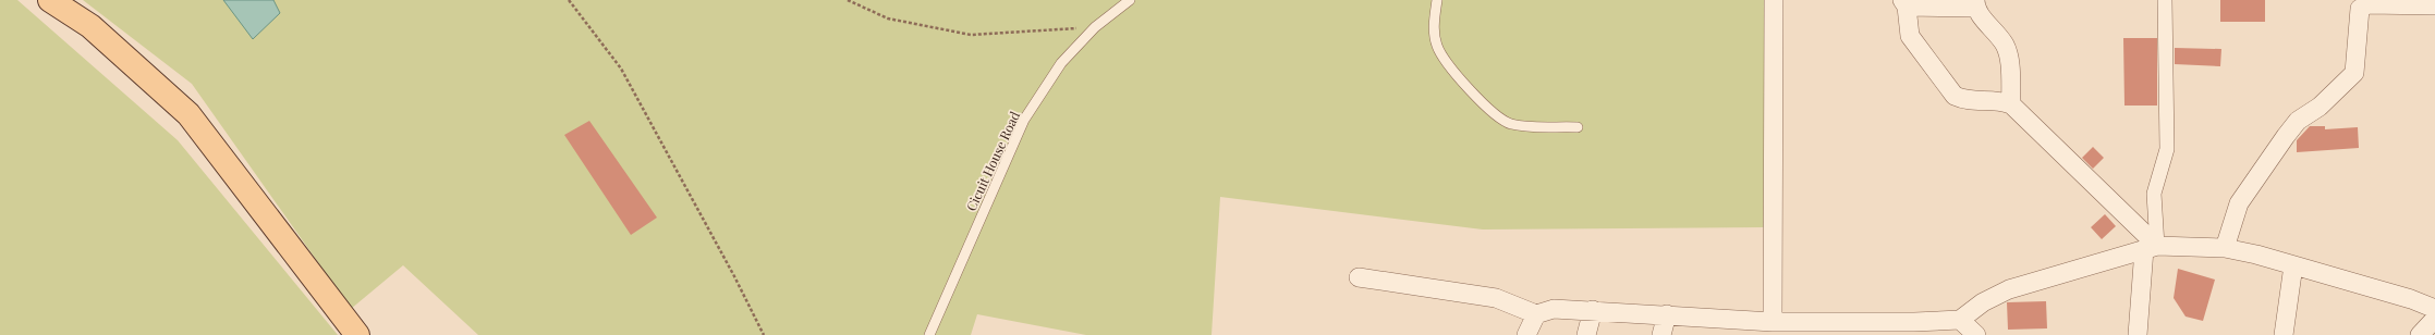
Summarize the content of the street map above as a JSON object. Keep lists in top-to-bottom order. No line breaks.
{"streets":{"lane":["Cicuit House Road"]}}
